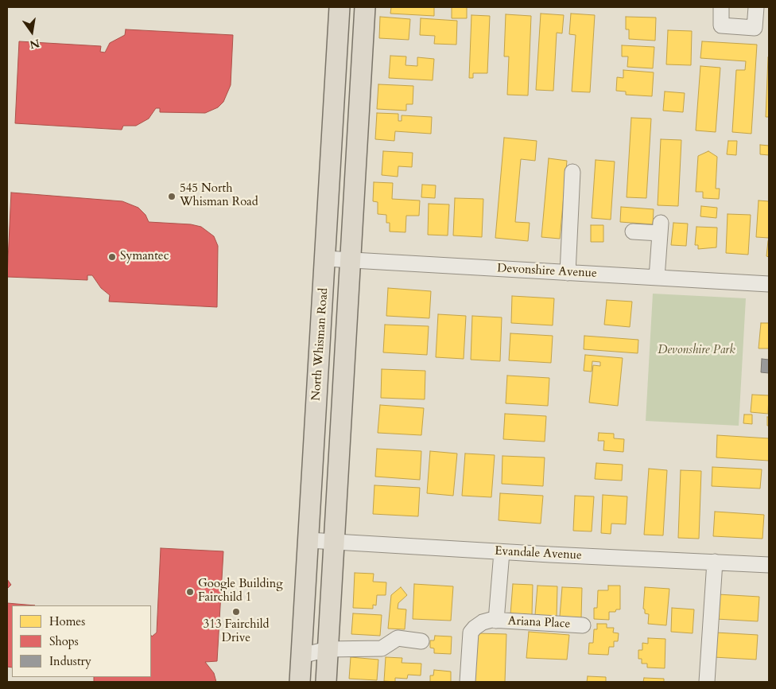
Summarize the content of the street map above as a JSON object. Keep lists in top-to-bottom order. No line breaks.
{"streets":{"main road":["North Whisman Road"],"street":["Devonshire Avenue","Evandale Avenue","Ariana Place"]},"crossings":[["Devonshire Avenue","North Whisman Road"],["North Whisman Road","Evandale Avenue"],["Evandale Avenue","Ariana Place"]],"parks":["Devonshire Park"],"places":["545 North Whisman Road","Symantec","Google Building Fairchild 1","313 Fairchild Drive"],"legend":["Homes","Shops","Industry"],"north":"bottom"}
